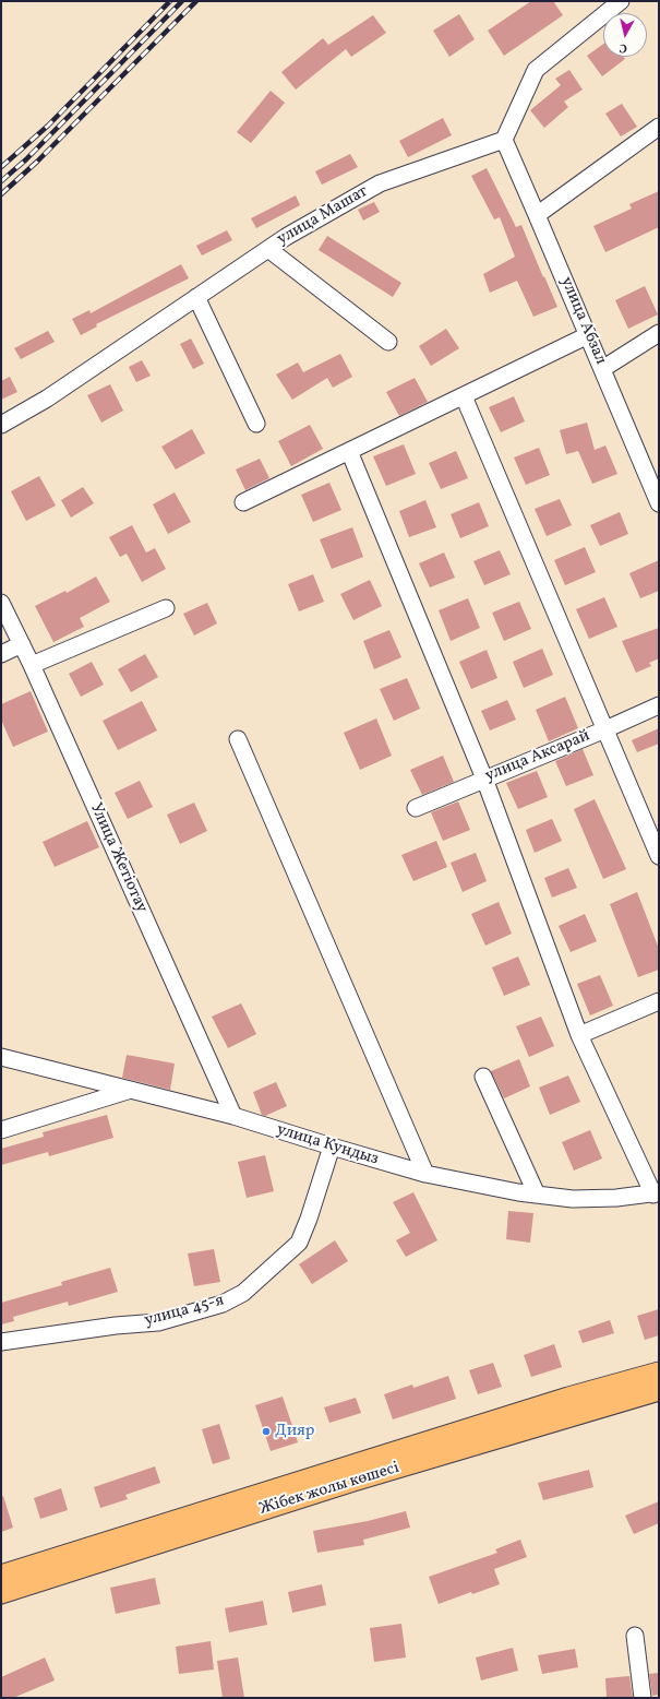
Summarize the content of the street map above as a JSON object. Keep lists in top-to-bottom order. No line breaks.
{"streets":{"main road":["Жібек жолы көшесі"],"street":["улица Машат","улица Абзал","улица Аксарай","Улица Жетіотау","улица Кундыз","улица 45-я"]},"crossings":[["улица Машат","улица Абзал"],["Улица Жетіотау","улица Кундыз"],["улица Кундыз","улица 45-я"]],"places":["Дияр"],"north":"bottom"}
